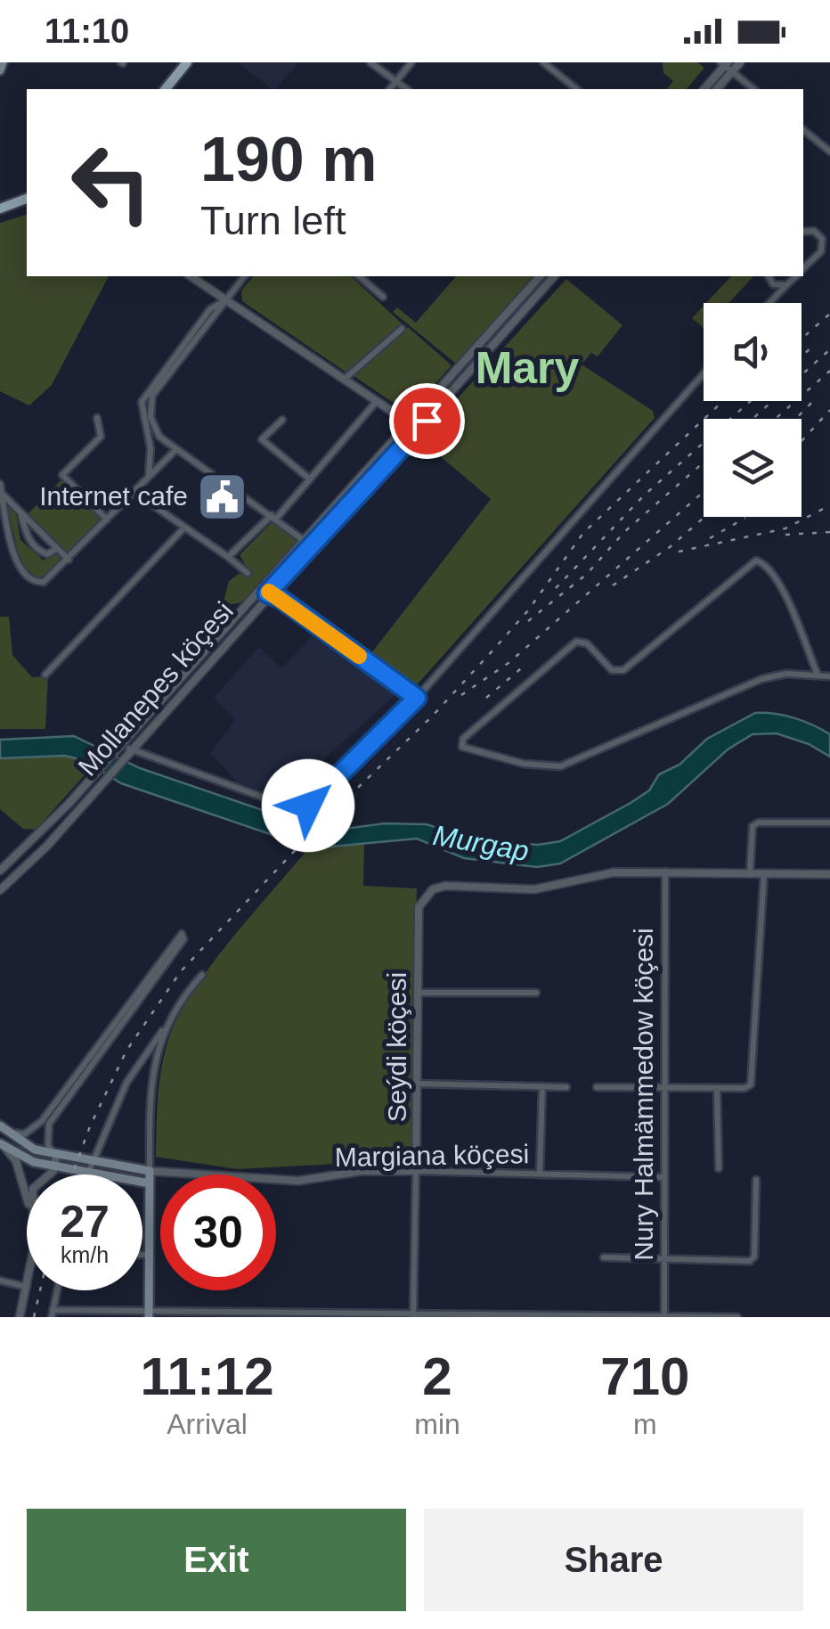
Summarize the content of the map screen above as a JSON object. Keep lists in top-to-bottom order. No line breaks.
{"streets":{"street":["Mollanepes köçesi","Seýdi köçesi","Nury Halmämmedow köçesi","Margiana köçesi"]},"crossings":[["Seýdi köçesi","Nury Halmämmedow köçesi"],["Seýdi köçesi","Margiana köçesi"],["Nury Halmämmedow köçesi","Margiana köçesi"]],"districts":["Mary"],"water":["Murgap"],"places":{"public building":["Internet cafe"]},"page":{"status":"11:10","turn":["190 m","Turn left"],"speed":"27 km/h","limit":"30","eta":["11:12","Arrival","2","min","710","m"],"buttons":["Exit","Share"]}}
